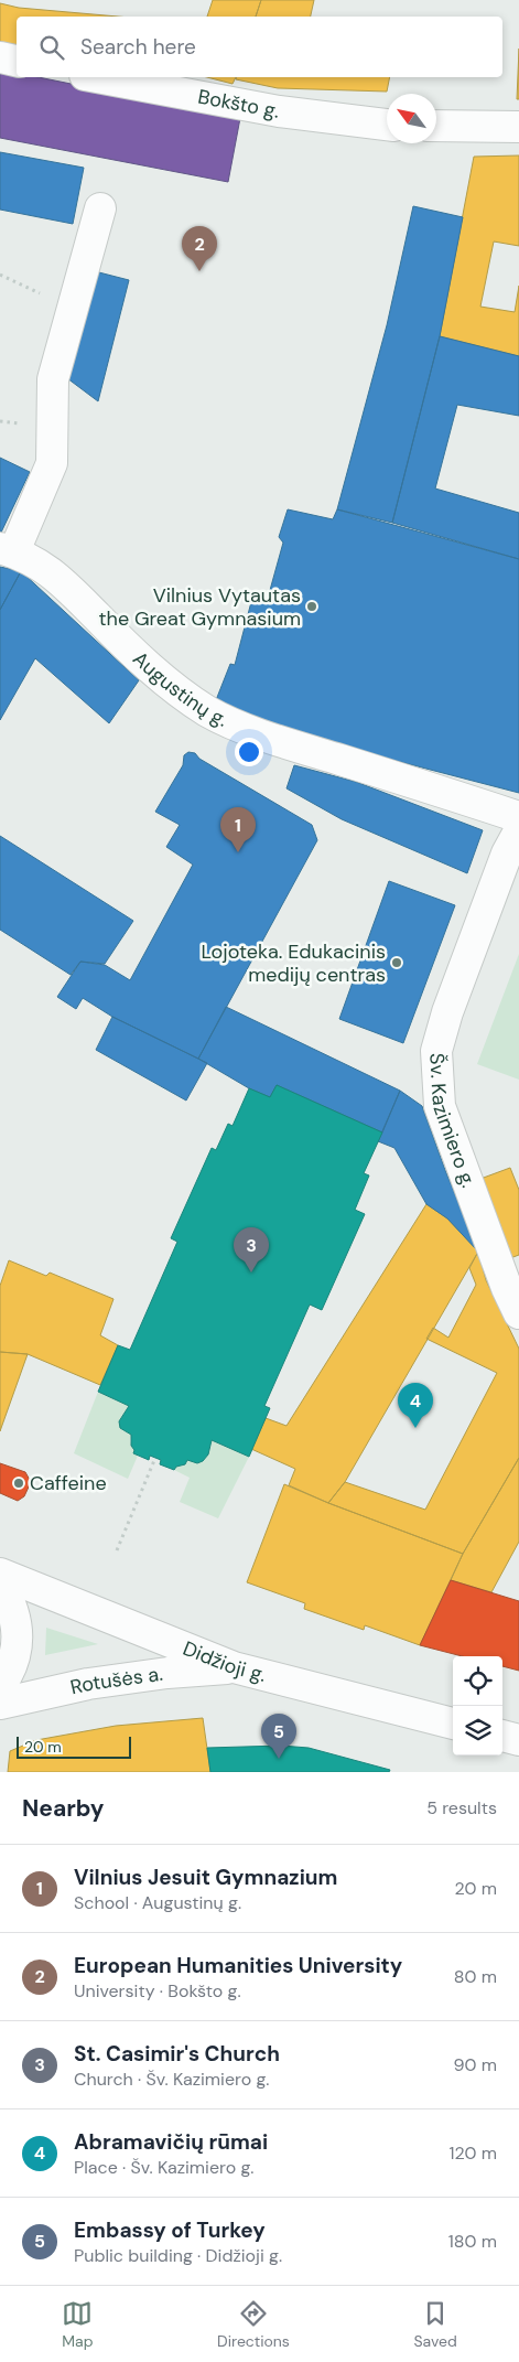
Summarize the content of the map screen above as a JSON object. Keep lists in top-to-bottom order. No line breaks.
{"streets":{"street":["Bokšto g.","Augustinų g.","Šv. Kazimiero g.","Didžioji g.","Rotušės a."]},"crossings":[["Didžioji g.","Rotušės a."]],"places":["Vilnius Vytautas the Great Gymnasium","Lojoteka. Edukacinis medijų centras","Caffeine"],"scale_bar":"20 m","north":"top left","page":{"search":"Search here","pins":["2","1","3","4","5"],"scale":"20 m","heading":["Nearby","5 results"],"list":[{"mark":"1","name":"Vilnius Jesuit Gymnazium","note":"School · Augustinų g.","value":"20 m"},{"mark":"2","name":"European Humanities University","note":"University · Bokšto g.","value":"80 m"},{"mark":"3","name":"St. Casimir's Church","note":"Church · Šv. Kazimiero g.","value":"90 m"},{"mark":"4","name":"Abramavičių rūmai","note":"Place · Šv. Kazimiero g.","value":"120 m"},{"mark":"5","name":"Embassy of Turkey","note":"Public building · Didžioji g.","value":"180 m"}],"nav":["Map","Directions","Saved"]}}
